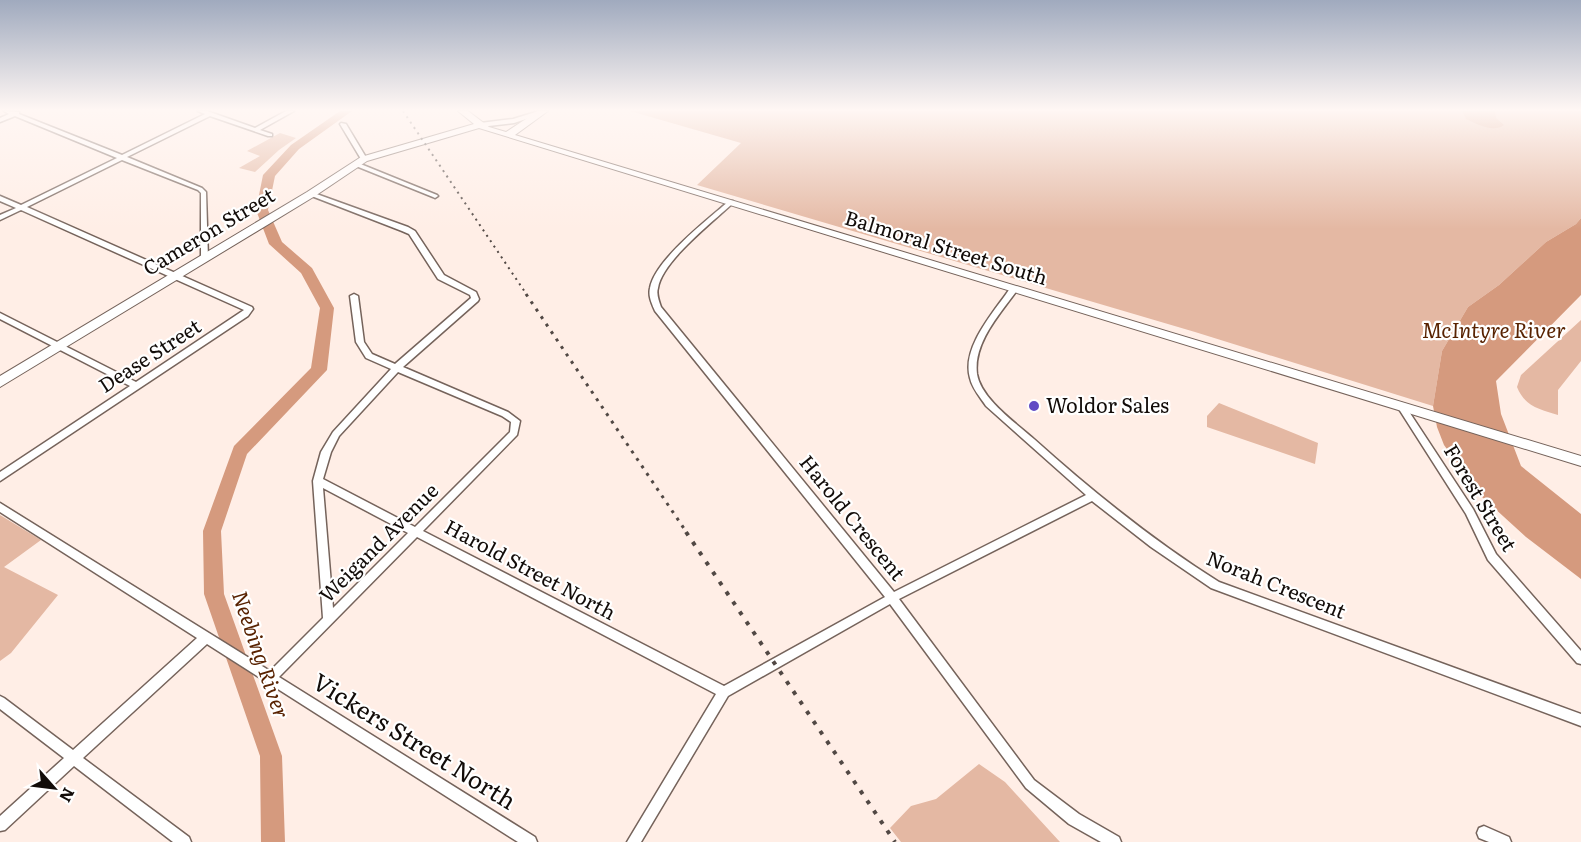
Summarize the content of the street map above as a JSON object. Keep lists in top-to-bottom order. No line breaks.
{"streets":{"main road":["Cameron Street","Balmoral Street South"],"street":["Dease Street","Forest Street","Harold Crescent","Weigand Avenue","Harold Street North","Norah Crescent","Vickers Street North"]},"crossings":[["Cameron Street","Dease Street"],["Balmoral Street South","Forest Street"],["Balmoral Street South","Harold Crescent"],["Balmoral Street South","Norah Crescent"],["Weigand Avenue","Harold Street North"],["Weigand Avenue","Vickers Street North"]],"water":["McIntyre River","Neebing River"],"places":["Woldor Sales"],"north":"bottom right"}
